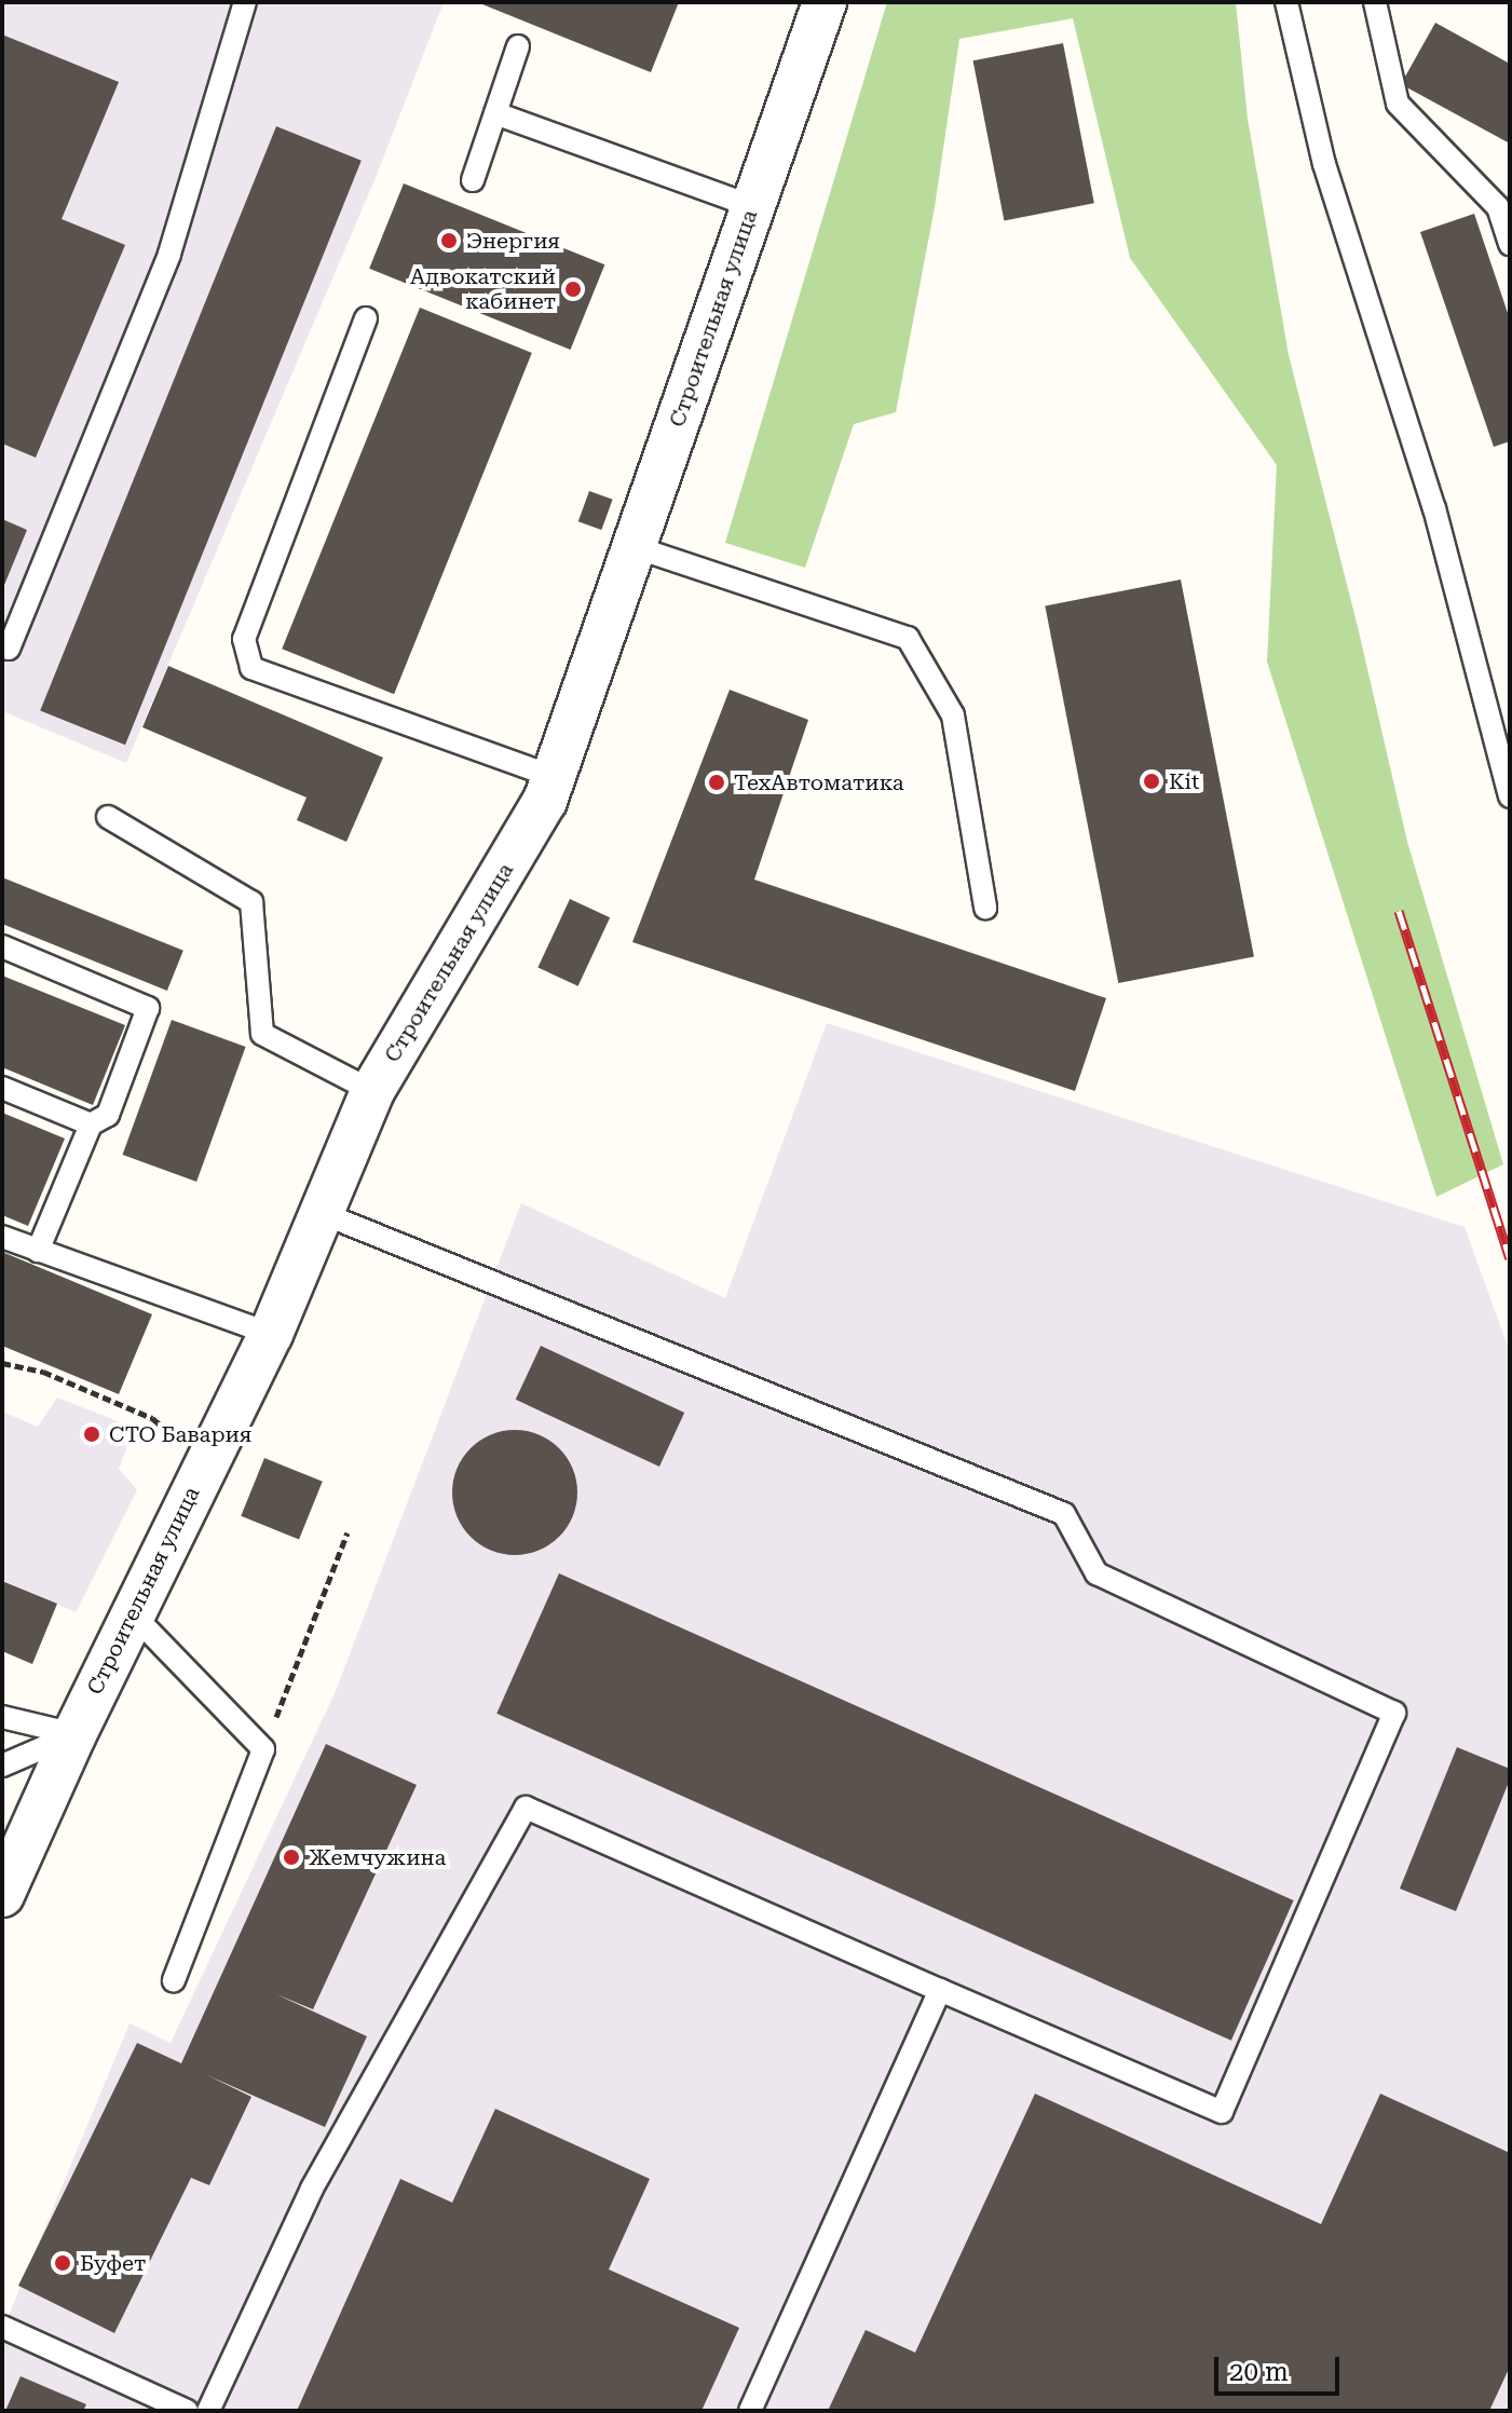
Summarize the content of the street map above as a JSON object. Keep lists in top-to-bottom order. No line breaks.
{"streets":{"street":["Строительная улица"]},"places":["Энергия","Адвокатский кабинет","Kit","ТехАвтоматика","СТО Бавария","Жемчужина","Буфет"],"scale_bar":"20 m"}
